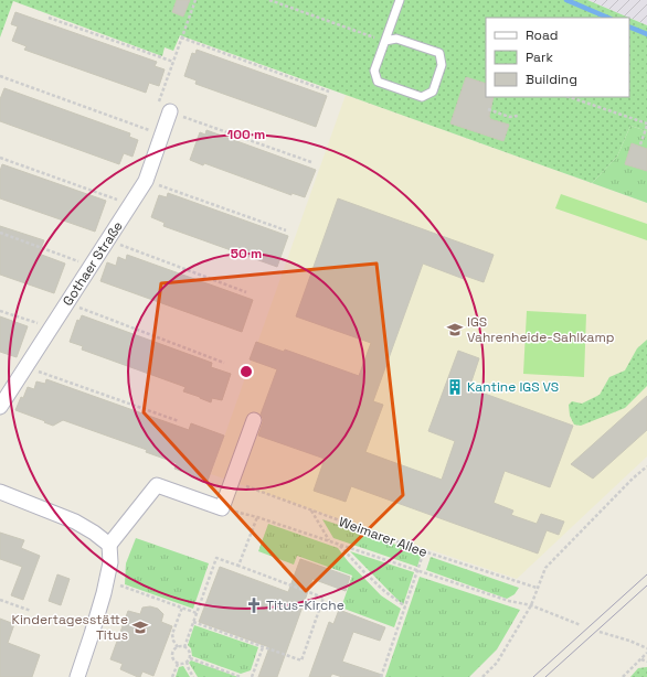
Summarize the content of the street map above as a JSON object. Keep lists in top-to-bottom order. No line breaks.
{"streets":{"street":["Gothaer Straße"],"path":["Weimarer Allee"]},"places":{"school or university":["IGS Vahrenheide-Sahlkamp","Kindertagesstätte Titus"],"building":["Kantine IGS VS"],"church":["Titus-Kirche"]},"legend":["Road","Park","Building"],"rings":["100 m","50 m"]}
